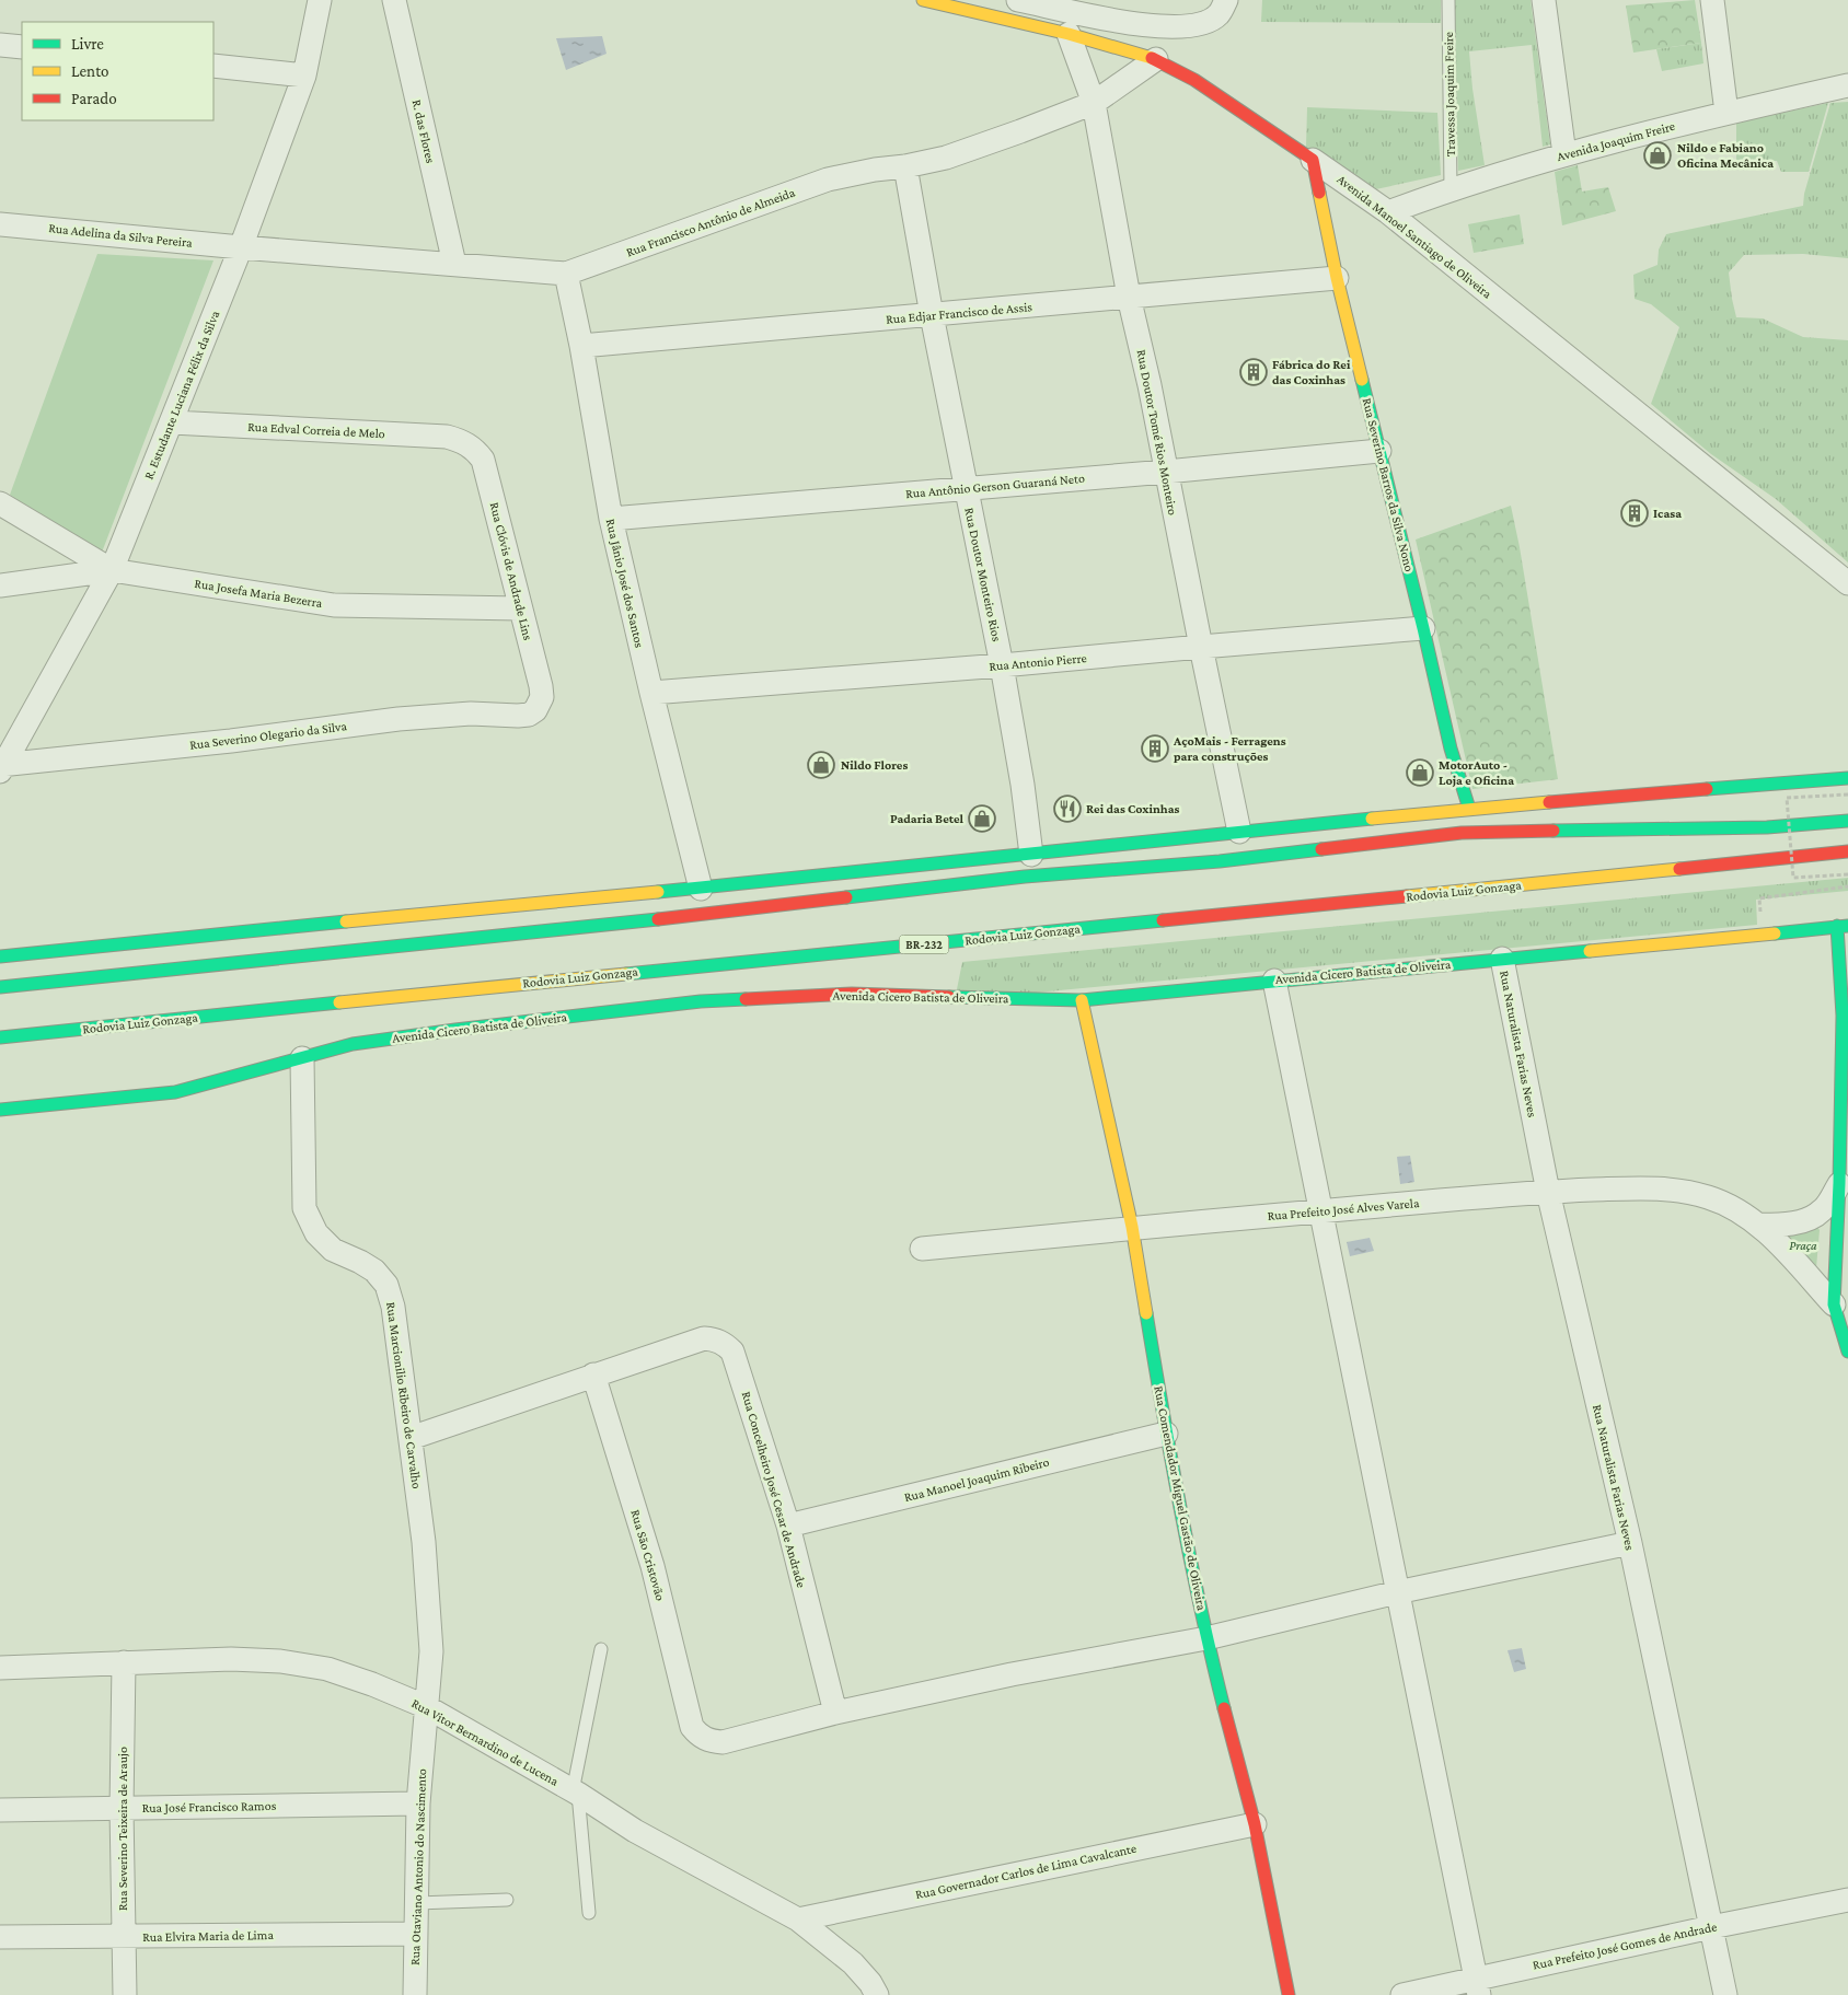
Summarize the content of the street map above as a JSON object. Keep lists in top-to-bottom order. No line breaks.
{"streets":{"main road":["Avenida Manoel Santiago de Oliveira","Rua Severino Barros da Silva Nono","Rodovia Luiz Gonzaga","BR-232","Avenida Cicero Batista de Oliveira","Rua Comendador Miguel Gastão de Oliveira"],"street":["R. das Flores","Avenida Joaquim Freire","Rua Francisco Antônio de Almeida","Rua Adelina da Silva Pereira","Rua Edjar Francisco de Assis","R. Estudante Luciana Félix da Silva","Rua Edval Correia de Melo","Rua Doutor Tomé Rios Monteiro","Rua Antônio Gerson Guaraná Neto","Rua Clóvis de Andrade Lins","Rua Doutor Monteiro Rios","Rua Jânio José dos Santos","Rua Josefa Maria Bezerra","Rua Antonio Pierre","Rua Severino Olegario da Silva","Rua Naturalista Farias Neves","Rua Prefeito José Alves Varela","Rua Marcionilio Ribeiro de Carvalho","Rua Manoel Joaquim Ribeiro","Rua Concelheiro José Cesar de Andrade","Rua São Cristovão","Rua Vitor Bernardino de Lucena","Rua José Francisco Ramos","Rua Severino Teixeira de Araujo","Rua Otaviano Antonio do Nascimento","Rua Governador Carlos de Lima Cavalcante","Rua Elvira Maria de Lima","Rua Prefeito José Gomes de Andrade"],"lane":["Travessa Joaquim Freire"]},"crossings":[["Travessa Joaquim Freire","Avenida Joaquim Freire"],["R. das Flores","Rua Francisco Antônio de Almeida"],["Avenida Joaquim Freire","Avenida Manoel Santiago de Oliveira"],["Rua Francisco Antônio de Almeida","Rua Adelina da Silva Pereira"],["Rua Francisco Antônio de Almeida","Avenida Manoel Santiago de Oliveira"],["Rua Francisco Antônio de Almeida","R. Estudante Luciana Félix da Silva"],["Rua Francisco Antônio de Almeida","Rua Doutor Tomé Rios Monteiro"],["Rua Francisco Antônio de Almeida","Rua Doutor Monteiro Rios"],["Rua Francisco Antônio de Almeida","Rua Jânio José dos Santos"],["Rua Adelina da Silva Pereira","R. Estudante Luciana Félix da Silva"],["Avenida Manoel Santiago de Oliveira","Rua Doutor Tomé Rios Monteiro"],["Avenida Manoel Santiago de Oliveira","Rua Severino Barros da Silva Nono"],["Rua Edjar Francisco de Assis","Rua Doutor Tomé Rios Monteiro"],["Rua Edjar Francisco de Assis","Rua Severino Barros da Silva Nono"],["Rua Edjar Francisco de Assis","Rua Doutor Monteiro Rios"],["Rua Edjar Francisco de Assis","Rua Jânio José dos Santos"],["R. Estudante Luciana Félix da Silva","Rua Edval Correia de Melo"],["R. Estudante Luciana Félix da Silva","Rua Josefa Maria Bezerra"],["R. Estudante Luciana Félix da Silva","Rua Severino Olegario da Silva"],["Rua Edval Correia de Melo","Rua Clóvis de Andrade Lins"],["Rua Doutor Tomé Rios Monteiro","Rua Antônio Gerson Guaraná Neto"],["Rua Doutor Tomé Rios Monteiro","Rua Antonio Pierre"],["Rua Severino Barros da Silva Nono","Rua Antônio Gerson Guaraná Neto"],["Rua Severino Barros da Silva Nono","Rua Antonio Pierre"],["Rua Antônio Gerson Guaraná Neto","Rua Doutor Monteiro Rios"],["Rua Antônio Gerson Guaraná Neto","Rua Jânio José dos Santos"],["Rua Clóvis de Andrade Lins","Rua Josefa Maria Bezerra"],["Rua Clóvis de Andrade Lins","Rua Severino Olegario da Silva"],["Rua Doutor Monteiro Rios","Rua Antonio Pierre"],["Rua Jânio José dos Santos","Rua Antonio Pierre"],["Avenida Cicero Batista de Oliveira","Rua Naturalista Farias Neves"],["Avenida Cicero Batista de Oliveira","Rua Marcionilio Ribeiro de Carvalho"],["Avenida Cicero Batista de Oliveira","Rua Comendador Miguel Gastão de Oliveira"],["Rua Naturalista Farias Neves","Rua Prefeito José Alves Varela"],["Rua Naturalista Farias Neves","Rua Prefeito José Gomes de Andrade"],["Rua Prefeito José Alves Varela","Rua Comendador Miguel Gastão de Oliveira"],["Rua Marcionilio Ribeiro de Carvalho","Rua Vitor Bernardino de Lucena"],["Rua Marcionilio Ribeiro de Carvalho","Rua Otaviano Antonio do Nascimento"],["Rua Manoel Joaquim Ribeiro","Rua Concelheiro José Cesar de Andrade"],["Rua Manoel Joaquim Ribeiro","Rua Comendador Miguel Gastão de Oliveira"],["Rua Concelheiro José Cesar de Andrade","Rua São Cristovão"],["Rua Comendador Miguel Gastão de Oliveira","Rua Governador Carlos de Lima Cavalcante"],["Rua Vitor Bernardino de Lucena","Rua Severino Teixeira de Araujo"],["Rua Vitor Bernardino de Lucena","Rua Otaviano Antonio do Nascimento"],["Rua Vitor Bernardino de Lucena","Rua Governador Carlos de Lima Cavalcante"],["Rua José Francisco Ramos","Rua Severino Teixeira de Araujo"],["Rua José Francisco Ramos","Rua Otaviano Antonio do Nascimento"],["Rua Severino Teixeira de Araujo","Rua Elvira Maria de Lima"],["Rua Otaviano Antonio do Nascimento","Rua Elvira Maria de Lima"]],"parks":["Praça"],"places":{"shop":["Nildo e Fabiano Oficina Mecânica","Nildo Flores","MotorAuto - Loja e Oficina","Padaria Betel"],"building":["Fábrica do Rei das Coxinhas","Icasa","AçoMais - Ferragens para construções"],"restaurant":["Rei das Coxinhas"]},"legend":["Livre","Lento","Parado"]}
